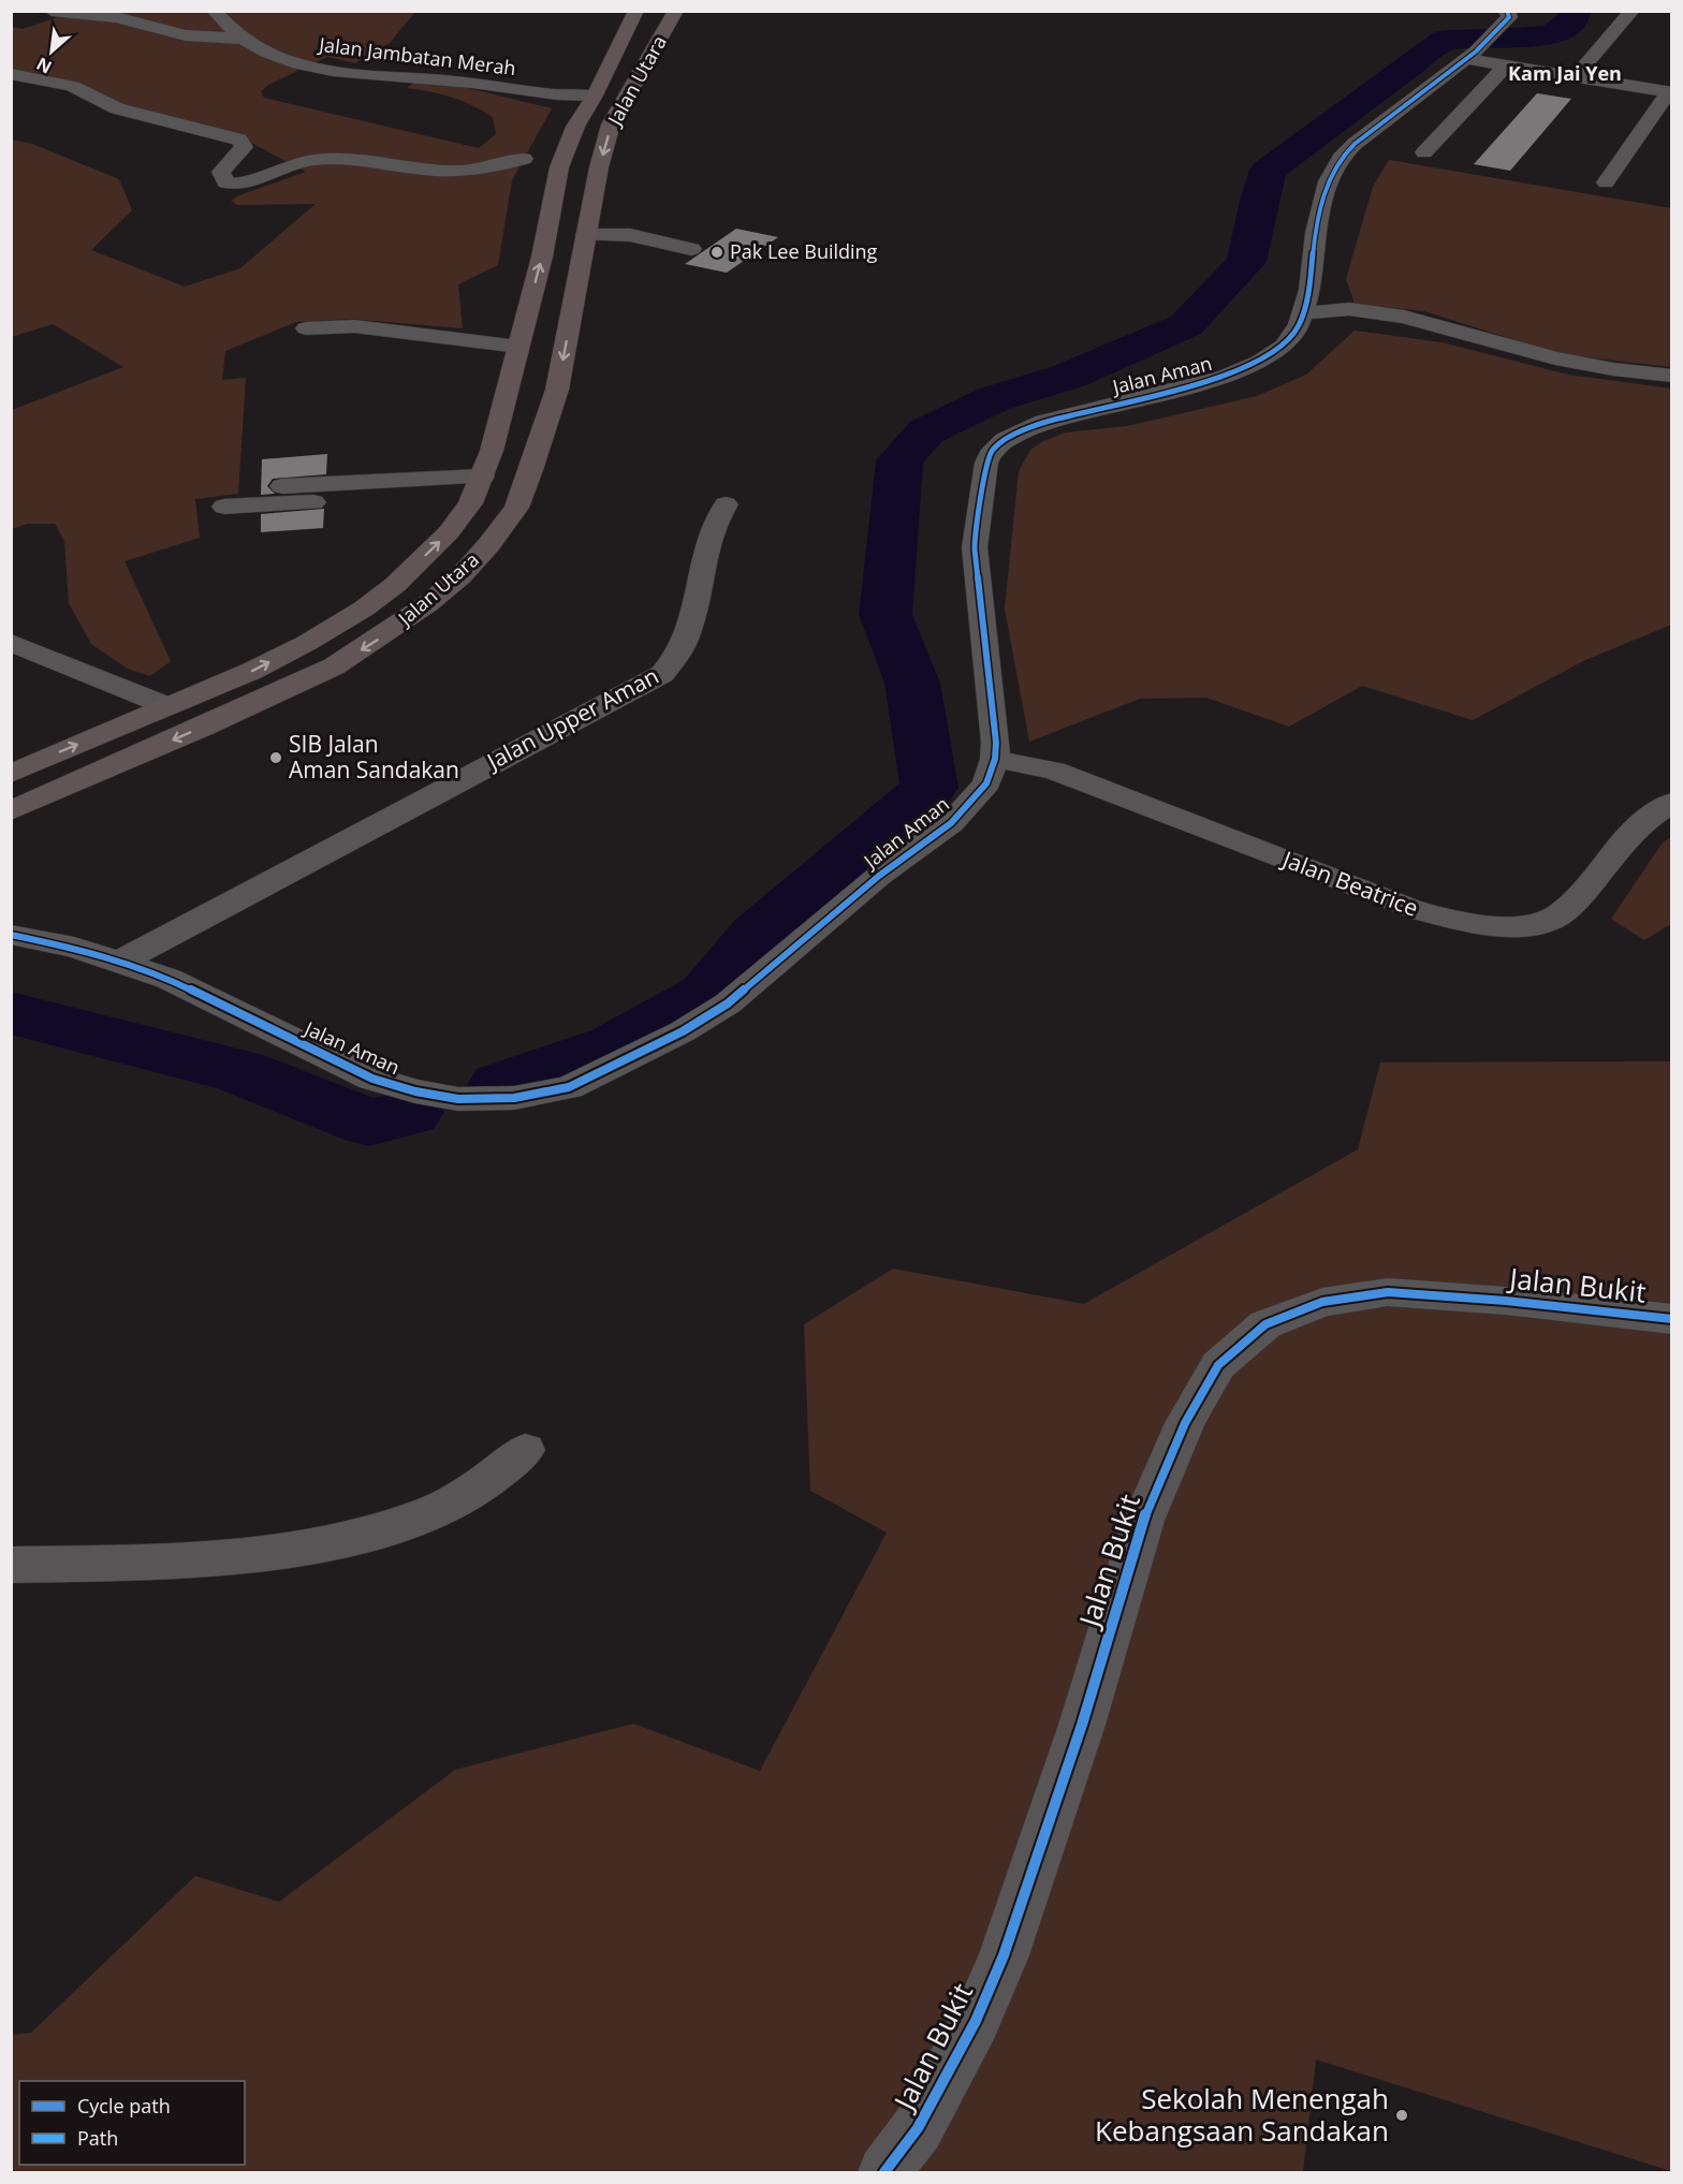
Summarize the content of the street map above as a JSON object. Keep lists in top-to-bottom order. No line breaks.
{"streets":{"highway":["Jalan Utara"],"street":["Jalan Jambatan Merah","Jalan Aman","Jalan Upper Aman","Jalan Beatrice","Jalan Bukit"]},"crossings":[["Jalan Jambatan Merah","Jalan Utara"],["Jalan Aman","Jalan Upper Aman"],["Jalan Aman","Jalan Beatrice"]],"districts":["Kam Jai Yen"],"places":["Pak Lee Building","SIB Jalan Aman Sandakan","Sekolah Menengah Kebangsaan Sandakan"],"legend":["Cycle path","Path"],"north":"bottom left"}
